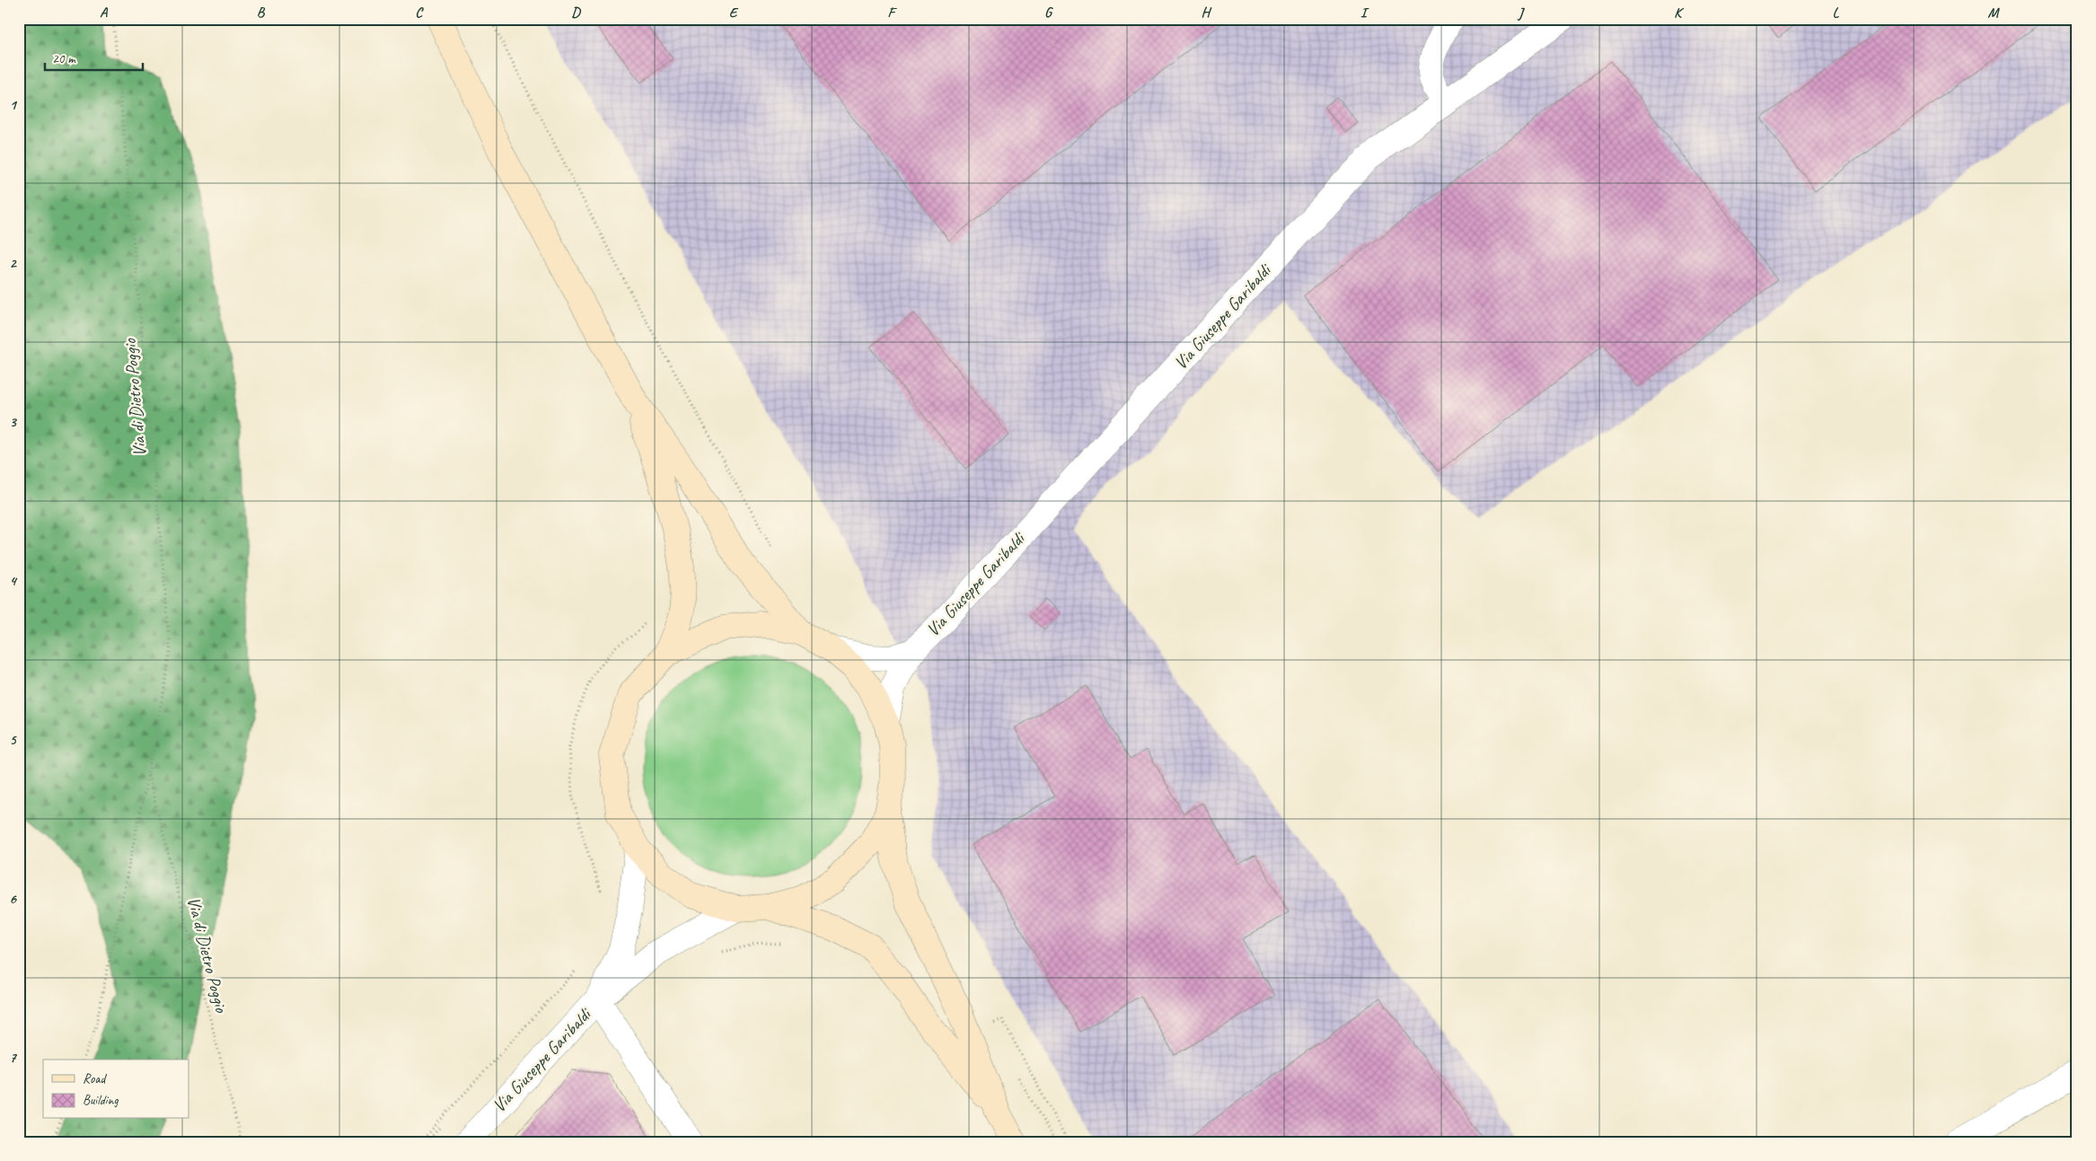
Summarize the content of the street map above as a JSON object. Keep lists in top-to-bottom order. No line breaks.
{"streets":{"street":["Via Giuseppe Garibaldi"],"path":["Via di Dietro Poggio"]},"legend":["Road","Building"],"scale_bar":"20 m","grid":{"columns":["A","B","C","D","E","F","G","H","I","J","K","L","M"],"rows":["1","2","3","4","5","6","7"]}}
